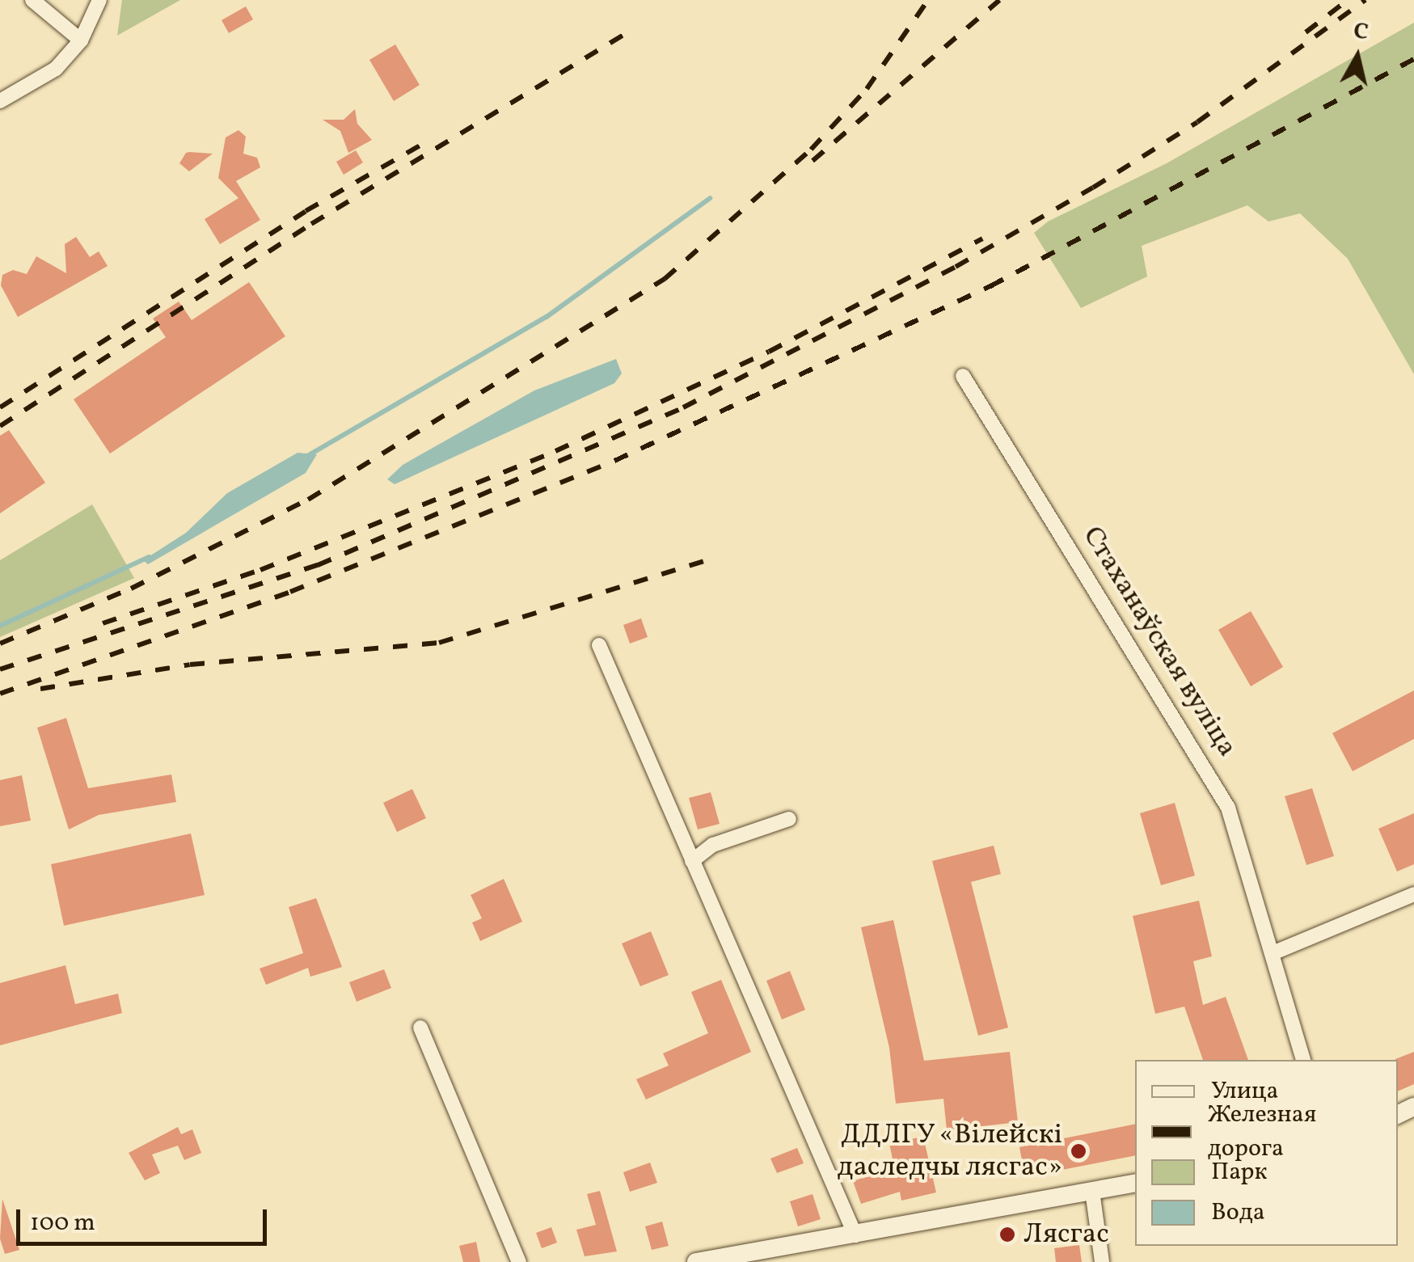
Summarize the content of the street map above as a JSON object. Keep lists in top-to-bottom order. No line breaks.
{"streets":{"street":["Стаханаўская вуліца"]},"places":["ДДЛГУ «Вілейскі даследчы лясгас»","Лясгас"],"legend":["Улица","Железная дорога","Парк","Вода"],"scale_bar":"100 m","north":"top"}
